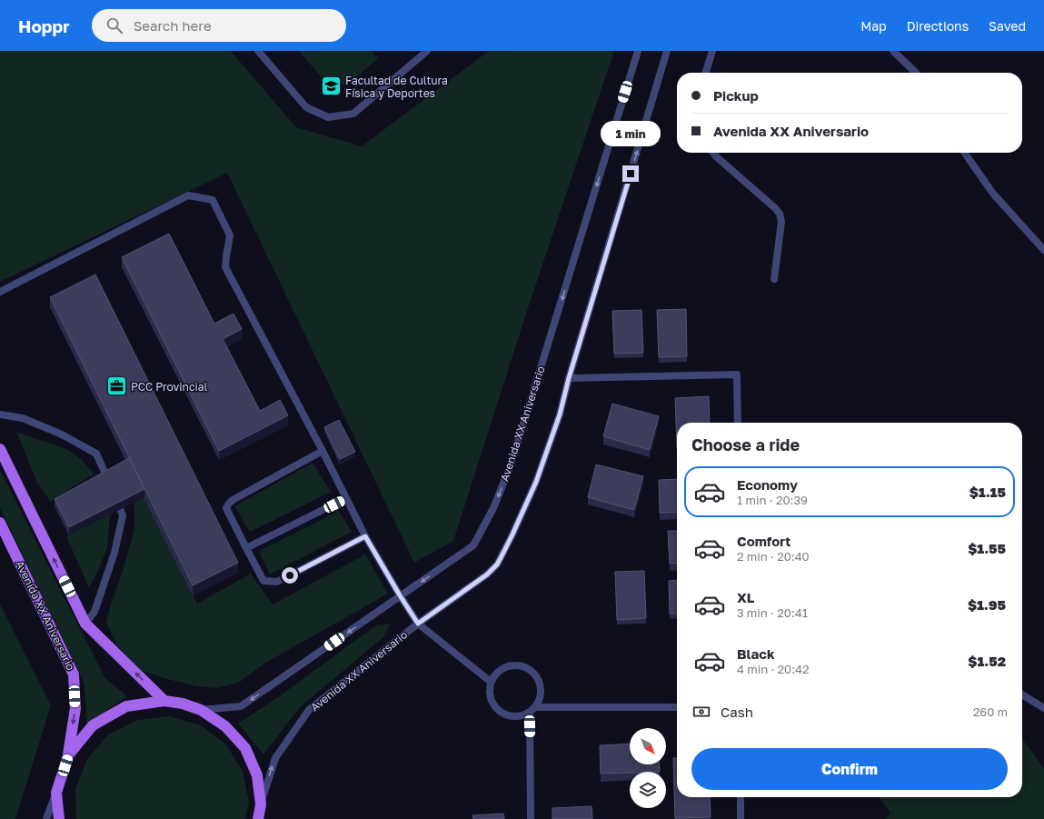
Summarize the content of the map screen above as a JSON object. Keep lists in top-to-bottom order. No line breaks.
{"streets":{"main road":["Avenida XX Aniversario"]},"places":{"school or university":["Facultad de Cultura Física y Deportes"],"office":["PCC Provincial"]},"north":"bottom right","page":{"header":"Hoppr","search":"Search here","nav":["Map","Directions","Saved"],"banner":["Pickup","Avenida XX Aniversario"],"bubble":"1 min","heading":"Choose a ride","list":[{"name":"Economy","note":"1 min · 20:39","value":"$1.15"},{"name":"Comfort","note":"2 min · 20:40","value":"$1.55"},{"name":"XL","note":"3 min · 20:41","value":"$1.95"},{"name":"Black","note":"4 min · 20:42","value":"$1.52"}],"pay":["Cash","260 m"],"buttons":"Confirm"}}
